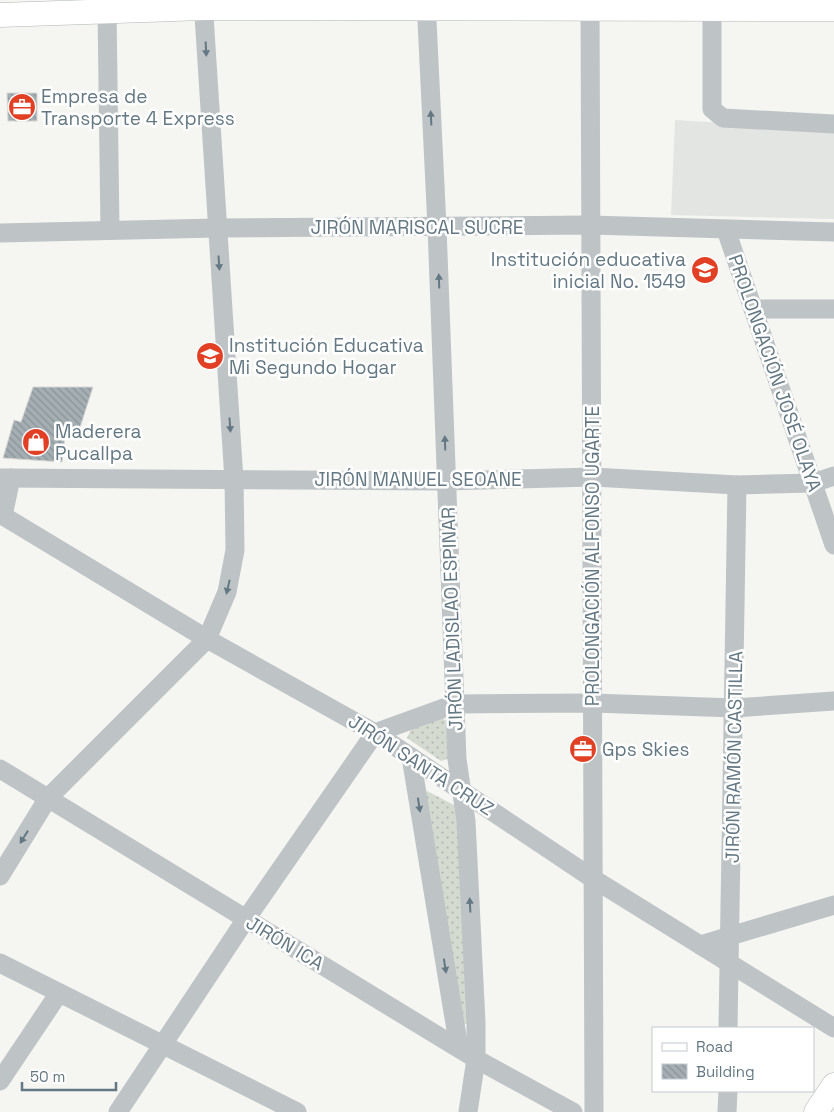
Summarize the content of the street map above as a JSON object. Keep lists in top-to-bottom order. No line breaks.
{"streets":{"street":["JIRÓN MARISCAL SUCRE","PROLONGACIÓN JOSÉ OLAYA","JIRÓN MANUEL SEOANE","PROLONGACIÓN ALFONSO UGARTE","JIRÓN LADISLAO ESPINAR","JIRÓN RAMÓN CASTILLA","JIRÓN SANTA CRUZ","JIRÓN ICA"]},"crossings":[["JIRÓN MARISCAL SUCRE","PROLONGACIÓN JOSÉ OLAYA"],["JIRÓN MARISCAL SUCRE","PROLONGACIÓN ALFONSO UGARTE"],["JIRÓN MARISCAL SUCRE","JIRÓN LADISLAO ESPINAR"],["PROLONGACIÓN JOSÉ OLAYA","JIRÓN MANUEL SEOANE"],["JIRÓN MANUEL SEOANE","PROLONGACIÓN ALFONSO UGARTE"],["JIRÓN MANUEL SEOANE","JIRÓN LADISLAO ESPINAR"],["JIRÓN MANUEL SEOANE","JIRÓN RAMÓN CASTILLA"],["PROLONGACIÓN ALFONSO UGARTE","JIRÓN SANTA CRUZ"],["JIRÓN LADISLAO ESPINAR","JIRÓN SANTA CRUZ"],["JIRÓN LADISLAO ESPINAR","JIRÓN ICA"],["JIRÓN RAMÓN CASTILLA","JIRÓN SANTA CRUZ"]],"places":{"office":["Empresa de Transporte 4 Express","Gps Skies"],"school or university":["Institución educativa inicial No. 1549","Institución Educativa Mi Segundo Hogar"],"shop":["Maderera Pucallpa"]},"legend":["Road","Building"],"scale_bar":"50 m"}
